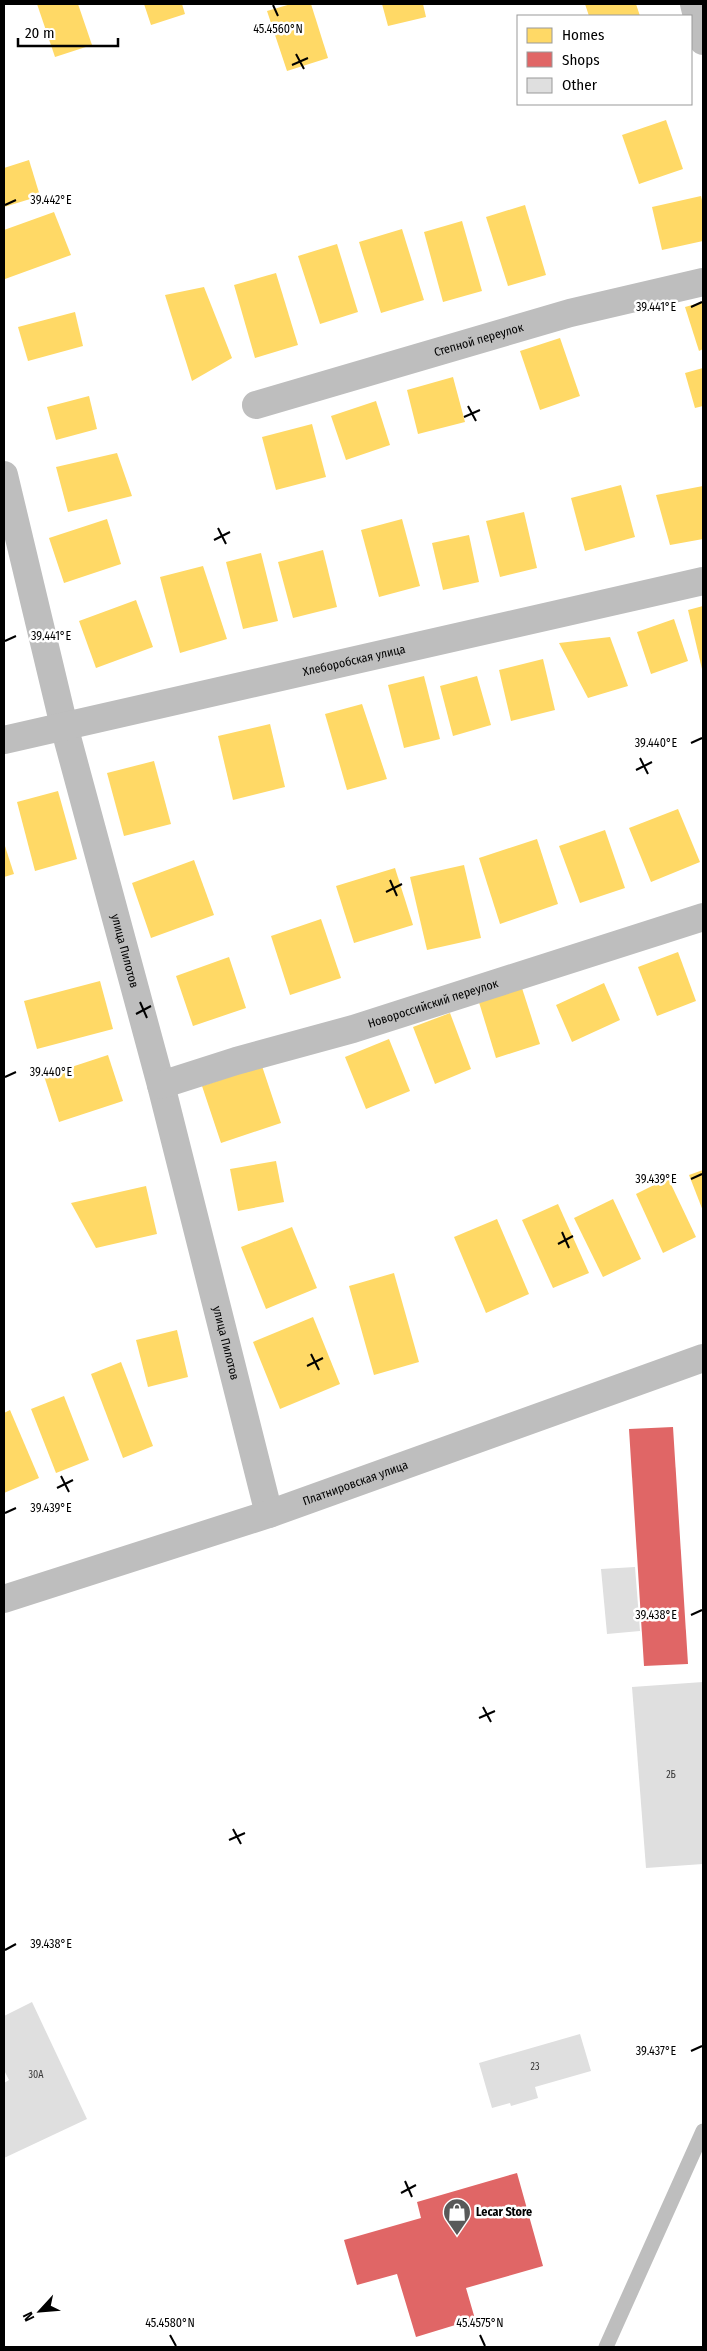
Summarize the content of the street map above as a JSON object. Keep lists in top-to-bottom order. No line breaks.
{"streets":{"street":["Степной переулок","Хлеборобская улица","улица Пилотов","Новороссийский переулок","Платнировская улица"]},"crossings":[["Хлеборобская улица","улица Пилотов"],["улица Пилотов","Новороссийский переулок"],["улица Пилотов","Платнировская улица"]],"places":{"shop":["Lecar Store"]},"house_numbers":["2Б","23","30А"],"legend":["Homes","Shops","Other"],"scale_bar":"20 m","north":"bottom left","coordinates":["45.4560°N","39.442°E","39.441°E","39.440°E","39.439°E","39.438°E","39.437°E","45.4580°N","45.4575°N"]}
